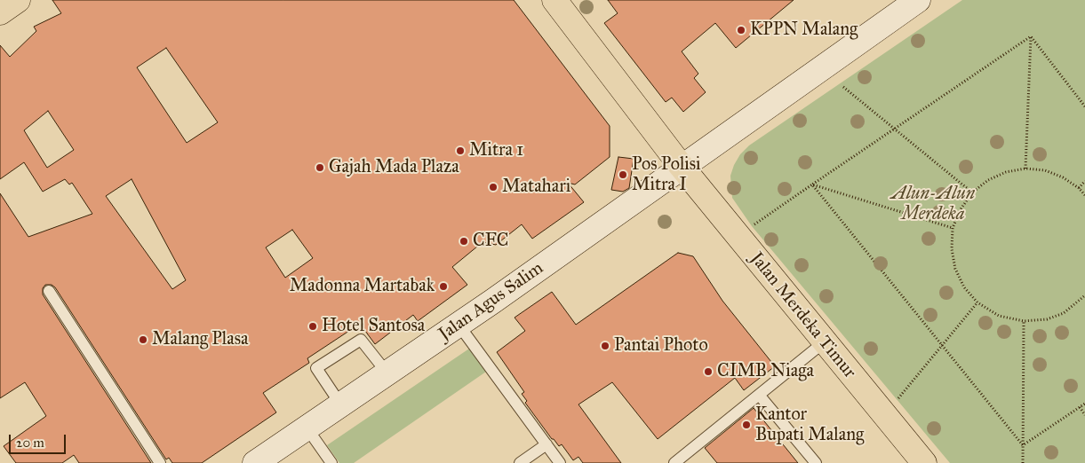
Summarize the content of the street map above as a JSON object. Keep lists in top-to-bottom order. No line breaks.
{"streets":{"main road":["Jalan Agus Salim","Jalan Merdeka Timur"]},"crossings":[["Jalan Agus Salim","Jalan Merdeka Timur"]],"parks":["Alun-Alun Merdeka"],"places":["KPPN Malang","Mitra 1","Gajah Mada Plaza","Pos Polisi Mitra I","Matahari","CFC","Madonna Martabak","Hotel Santosa","Malang Plasa","Pantai Photo","CIMB Niaga","Kantor Bupati Malang"],"scale_bar":"20 m"}
